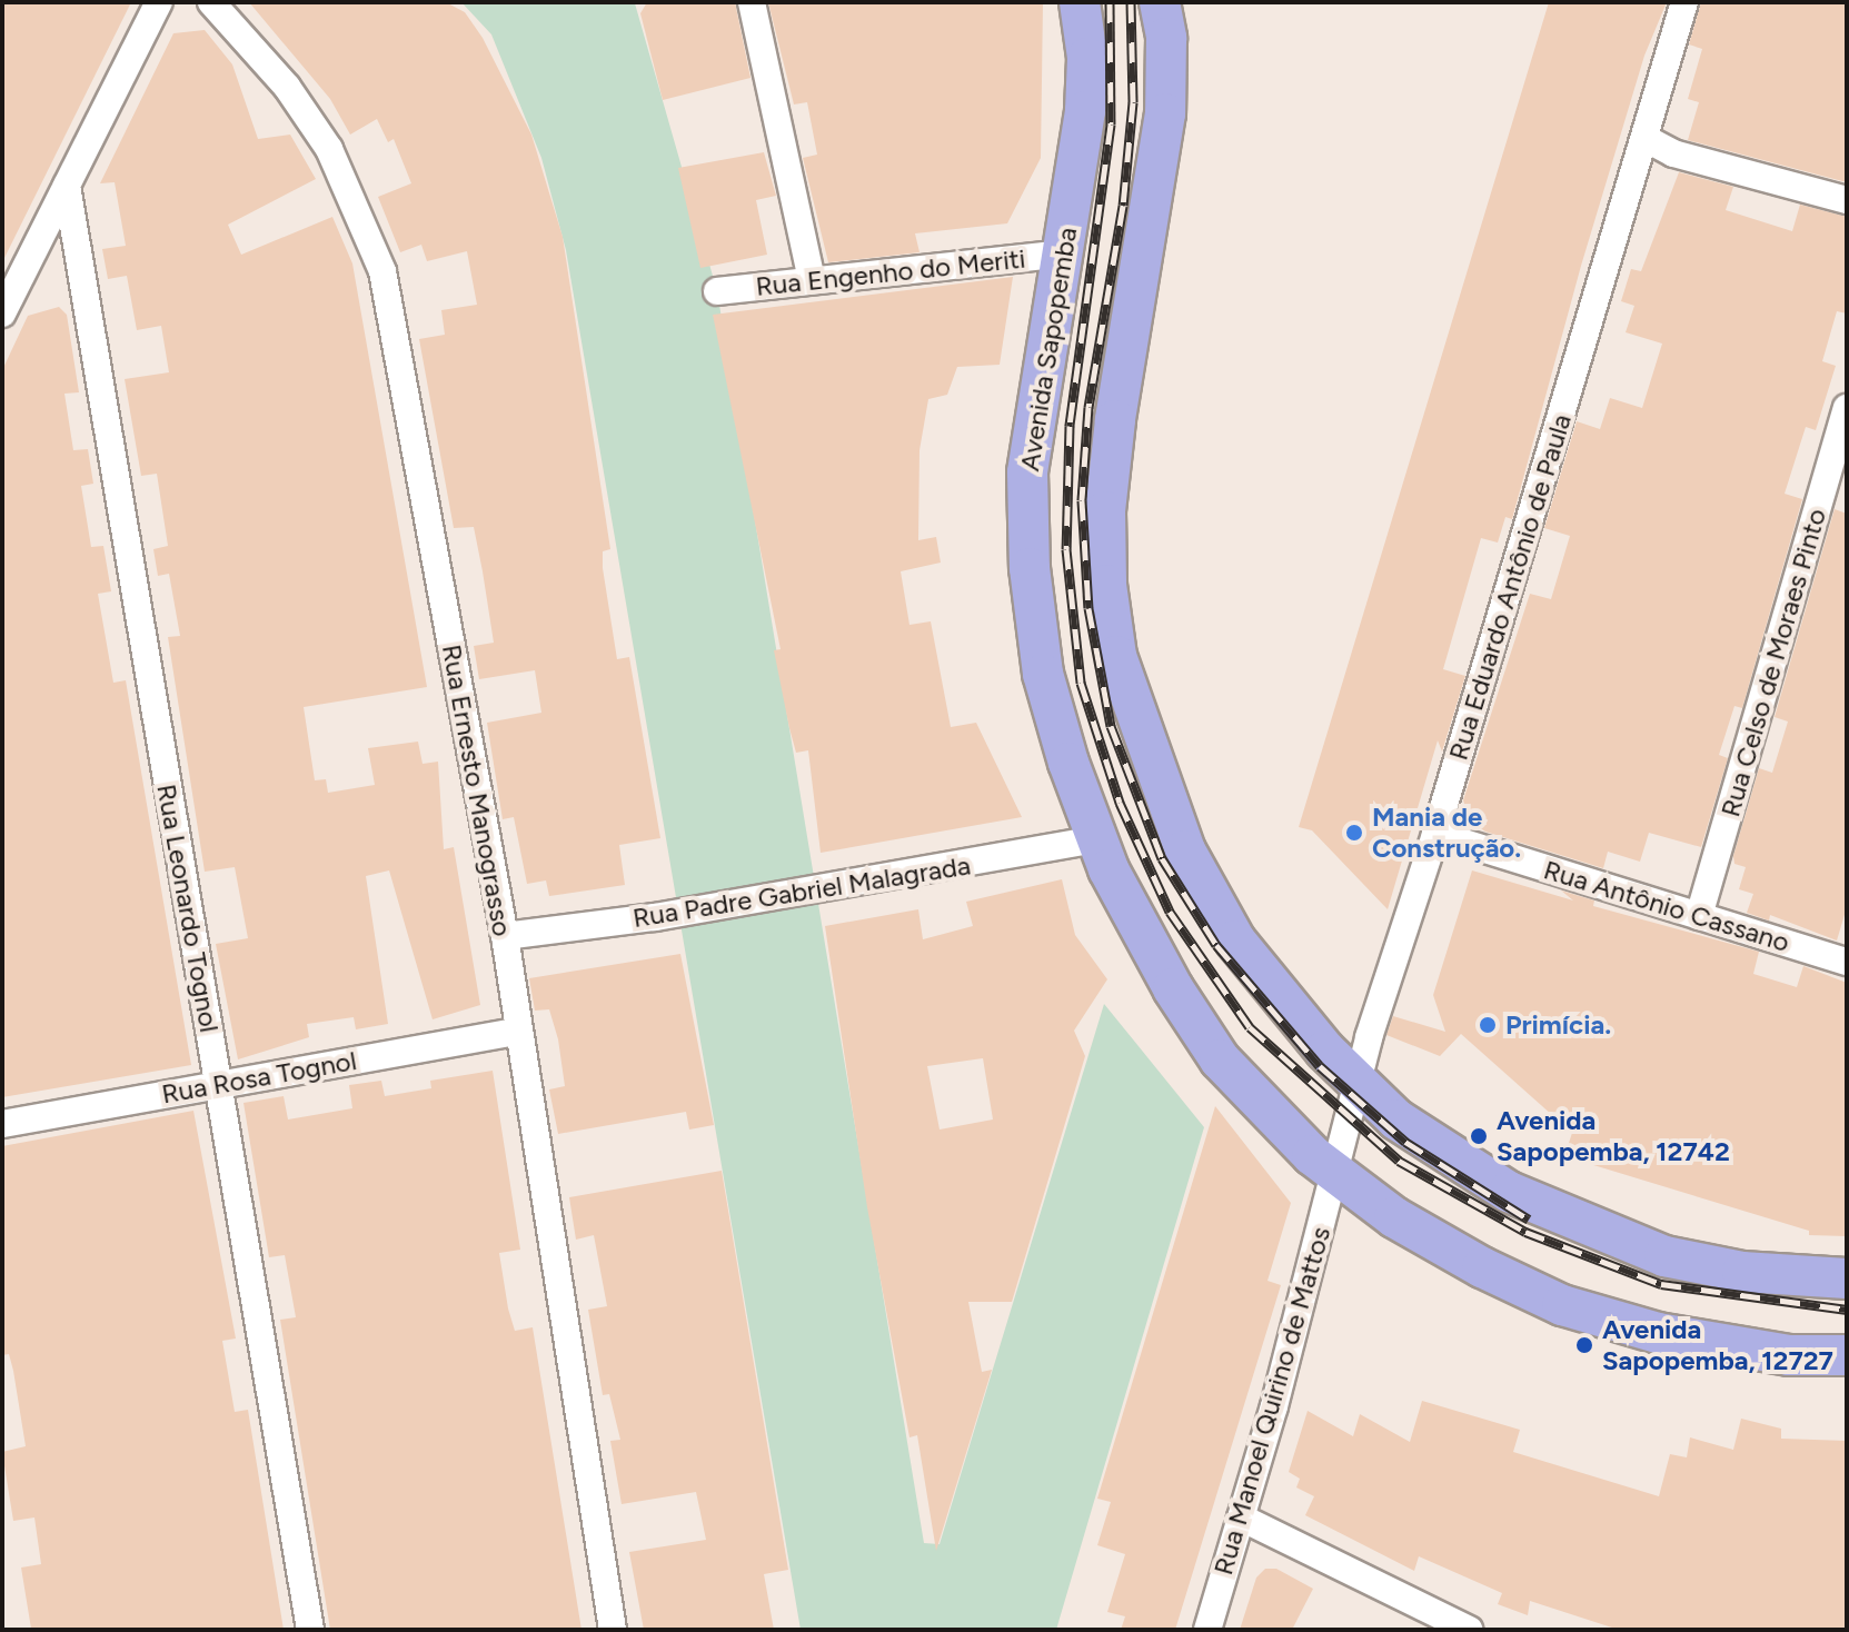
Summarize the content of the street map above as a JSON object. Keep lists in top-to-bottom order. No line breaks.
{"streets":{"main road":["Avenida Sapopemba"],"street":["Rua Engenho do Meriti","Rua Eduardo Antônio de Paula","Rua Celso de Moraes Pinto","Rua Ernesto Manograsso","Rua Padre Gabriel Malagrada","Rua Antônio Cassano","Rua Leonardo Tognol","Rua Rosa Tognol","Rua Manoel Quirino de Mattos"]},"crossings":[["Rua Engenho do Meriti","Avenida Sapopemba"],["Avenida Sapopemba","Rua Eduardo Antônio de Paula"],["Avenida Sapopemba","Rua Padre Gabriel Malagrada"],["Avenida Sapopemba","Rua Manoel Quirino de Mattos"],["Rua Eduardo Antônio de Paula","Rua Antônio Cassano"],["Rua Eduardo Antônio de Paula","Rua Manoel Quirino de Mattos"],["Rua Celso de Moraes Pinto","Rua Antônio Cassano"],["Rua Ernesto Manograsso","Rua Padre Gabriel Malagrada"],["Rua Ernesto Manograsso","Rua Rosa Tognol"],["Rua Leonardo Tognol","Rua Rosa Tognol"]],"places":["Mania de Construção.","Primícia.","Avenida Sapopemba, 12742","Avenida Sapopemba, 12727"]}
